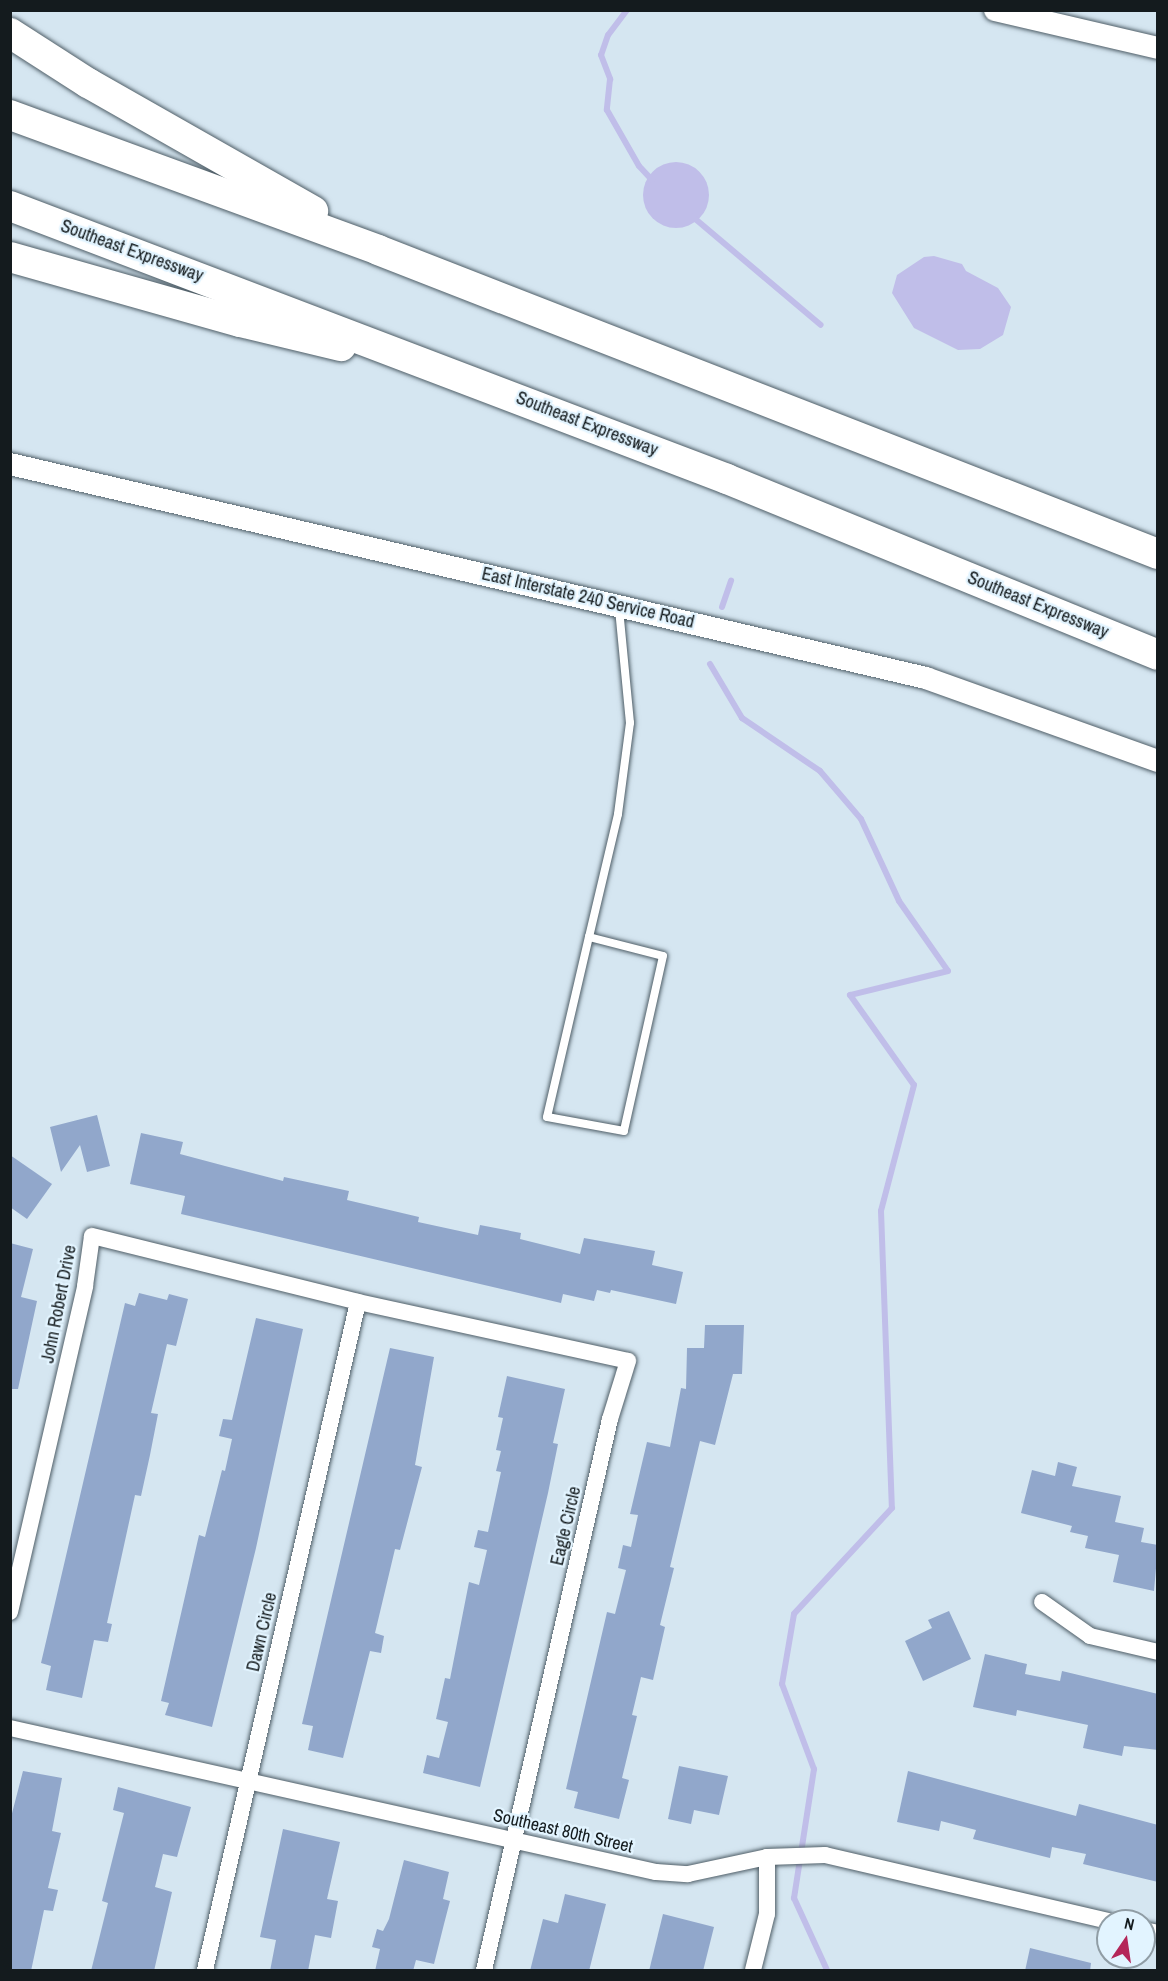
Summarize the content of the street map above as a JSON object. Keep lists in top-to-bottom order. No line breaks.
{"streets":{"highway":["Southeast Expressway"],"street":["East Interstate 240 Service Road","John Robert Drive","Eagle Circle","Dawn Circle","Southeast 80th Street"]},"crossings":[["John Robert Drive","Eagle Circle"],["John Robert Drive","Dawn Circle"],["Eagle Circle","Dawn Circle"],["Eagle Circle","Southeast 80th Street"],["Dawn Circle","Southeast 80th Street"]],"north":"top"}
